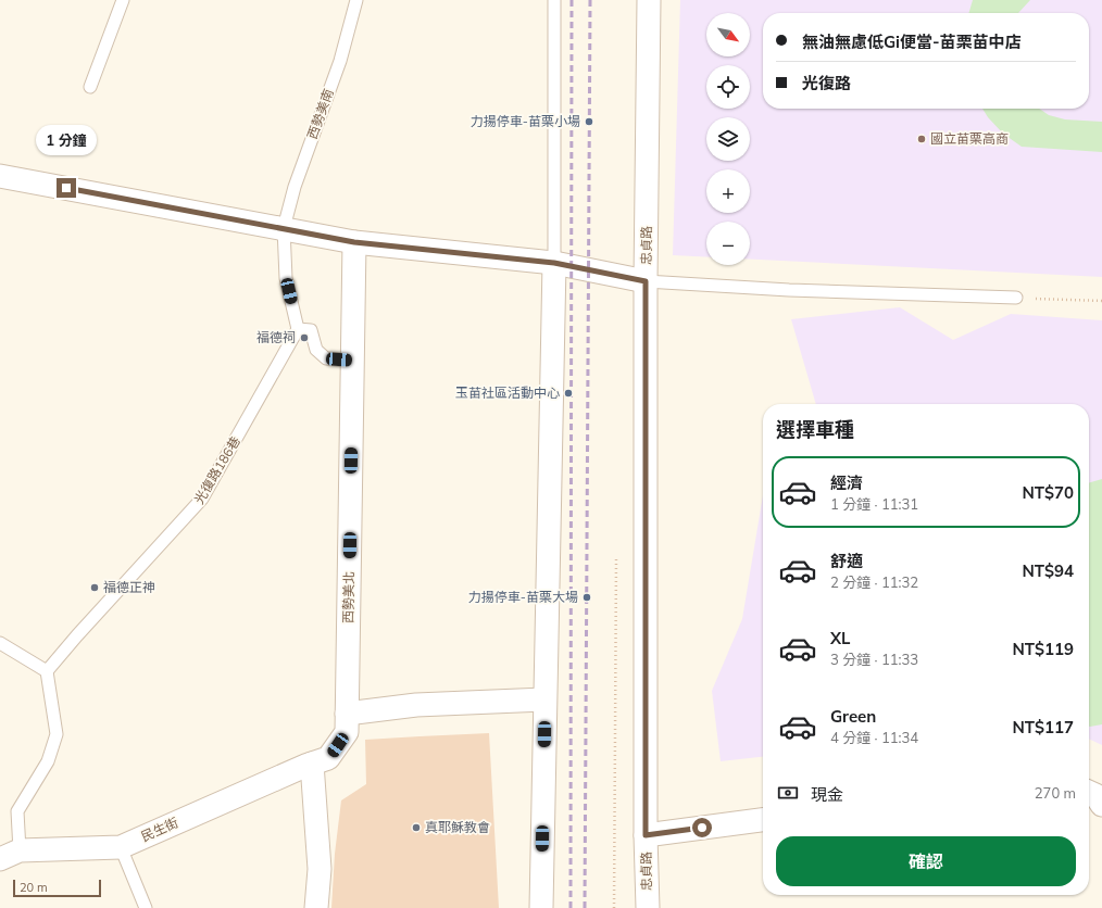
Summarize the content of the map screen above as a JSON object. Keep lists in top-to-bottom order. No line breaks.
{"streets":{"street":["忠貞路","西勢美北","民生街"],"lane":["西勢美南","光復路186巷"]},"crossings":[["西勢美北","民生街"]],"places":["力揚停車-苗栗小場","國立苗栗高商","福德祠","玉苗社區活動中心","福德正神","力揚停車-苗栗大場","真耶穌教會"],"scale_bar":"20 m","north":"bottom right","page":{"map_buttons":["+","−"],"banner":["無油無慮低Gi便當-苗栗苗中店","光復路"],"bubble":"1 分鐘","heading":"選擇車種","list":[{"name":"經濟","note":"1 分鐘 · 11:31","value":"NT$70"},{"name":"舒適","note":"2 分鐘 · 11:32","value":"NT$94"},{"name":"XL","note":"3 分鐘 · 11:33","value":"NT$119"},{"name":"Green","note":"4 分鐘 · 11:34","value":"NT$117"}],"pay":["現金","270 m"],"buttons":"確認","scale":"20 m"}}
